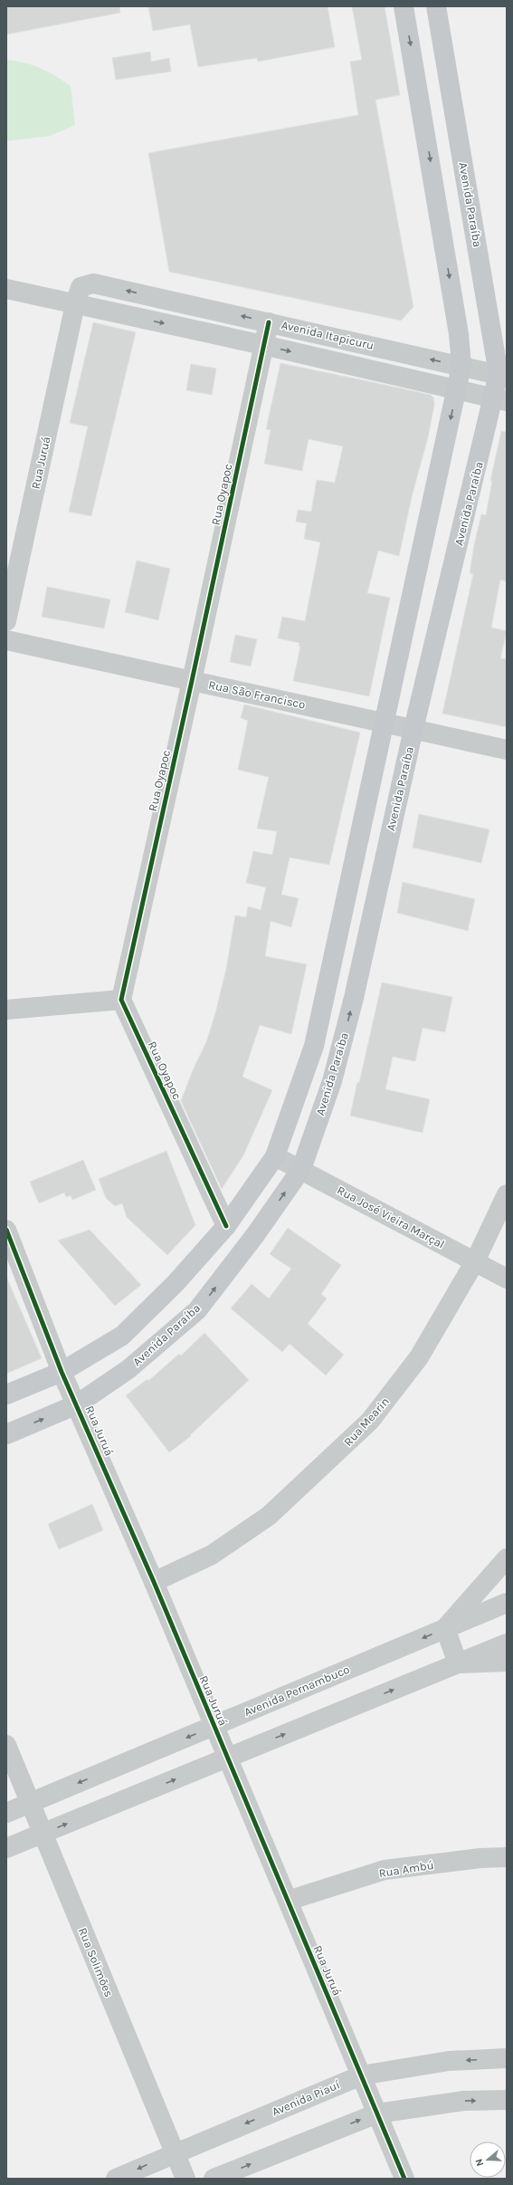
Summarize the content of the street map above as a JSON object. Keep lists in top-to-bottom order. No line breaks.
{"streets":{"main road":["Avenida Paraíba"],"street":["Avenida Itapicuru","Rua Juruá","Rua Oyapoc","Rua São Francisco","Rua José Vieira Marçal","Rua Mearin","Avenida Pernambuco","Rua Ambú","Rua Solimões","Avenida Piauí"]},"crossings":[["Avenida Paraíba","Avenida Itapicuru"],["Avenida Paraíba","Rua Juruá"],["Avenida Paraíba","Rua São Francisco"],["Avenida Paraíba","Rua José Vieira Marçal"],["Avenida Itapicuru","Rua Juruá"],["Avenida Itapicuru","Rua Oyapoc"],["Rua Juruá","Rua Mearin"],["Rua Juruá","Avenida Pernambuco"],["Rua Juruá","Rua Ambú"],["Rua Juruá","Avenida Piauí"],["Rua Oyapoc","Rua São Francisco"],["Rua José Vieira Marçal","Rua Mearin"],["Avenida Pernambuco","Rua Solimões"],["Rua Solimões","Avenida Piauí"]],"north":"left"}
